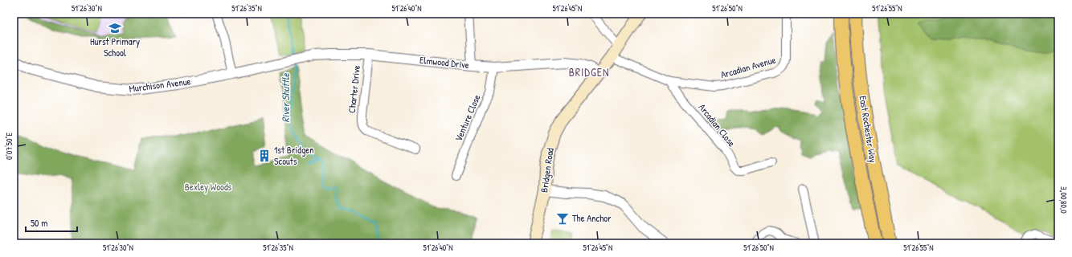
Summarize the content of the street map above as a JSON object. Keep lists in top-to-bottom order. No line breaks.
{"streets":{"highway":["East Rochester Way"],"main road":["Bridgen Road"],"street":["Elmwood Drive","Arcadian Avenue","Murchison Avenue","Charter Drive","Venture Close","Arcadian Close"]},"crossings":[["Elmwood Drive","Murchison Avenue"],["Elmwood Drive","Charter Drive"],["Elmwood Drive","Venture Close"],["Elmwood Drive","Bridgen Road"],["Arcadian Avenue","Arcadian Close"],["Arcadian Avenue","Bridgen Road"]],"districts":["BRIDGEN"],"water":["River Shuttle"],"parks":["Bexley Woods"],"places":{"school or university":["Hurst Primary School"],"building":["1st Bridgen Scouts"],"bar":["The Anchor"]},"scale_bar":"50 m","coordinates":["51°26'30\"N","51°26'35\"N","51°26'40\"N","51°26'45\"N","51°26'50\"N","51°26'55\"N","0°07'50\"E","0°08'00\"E"]}
